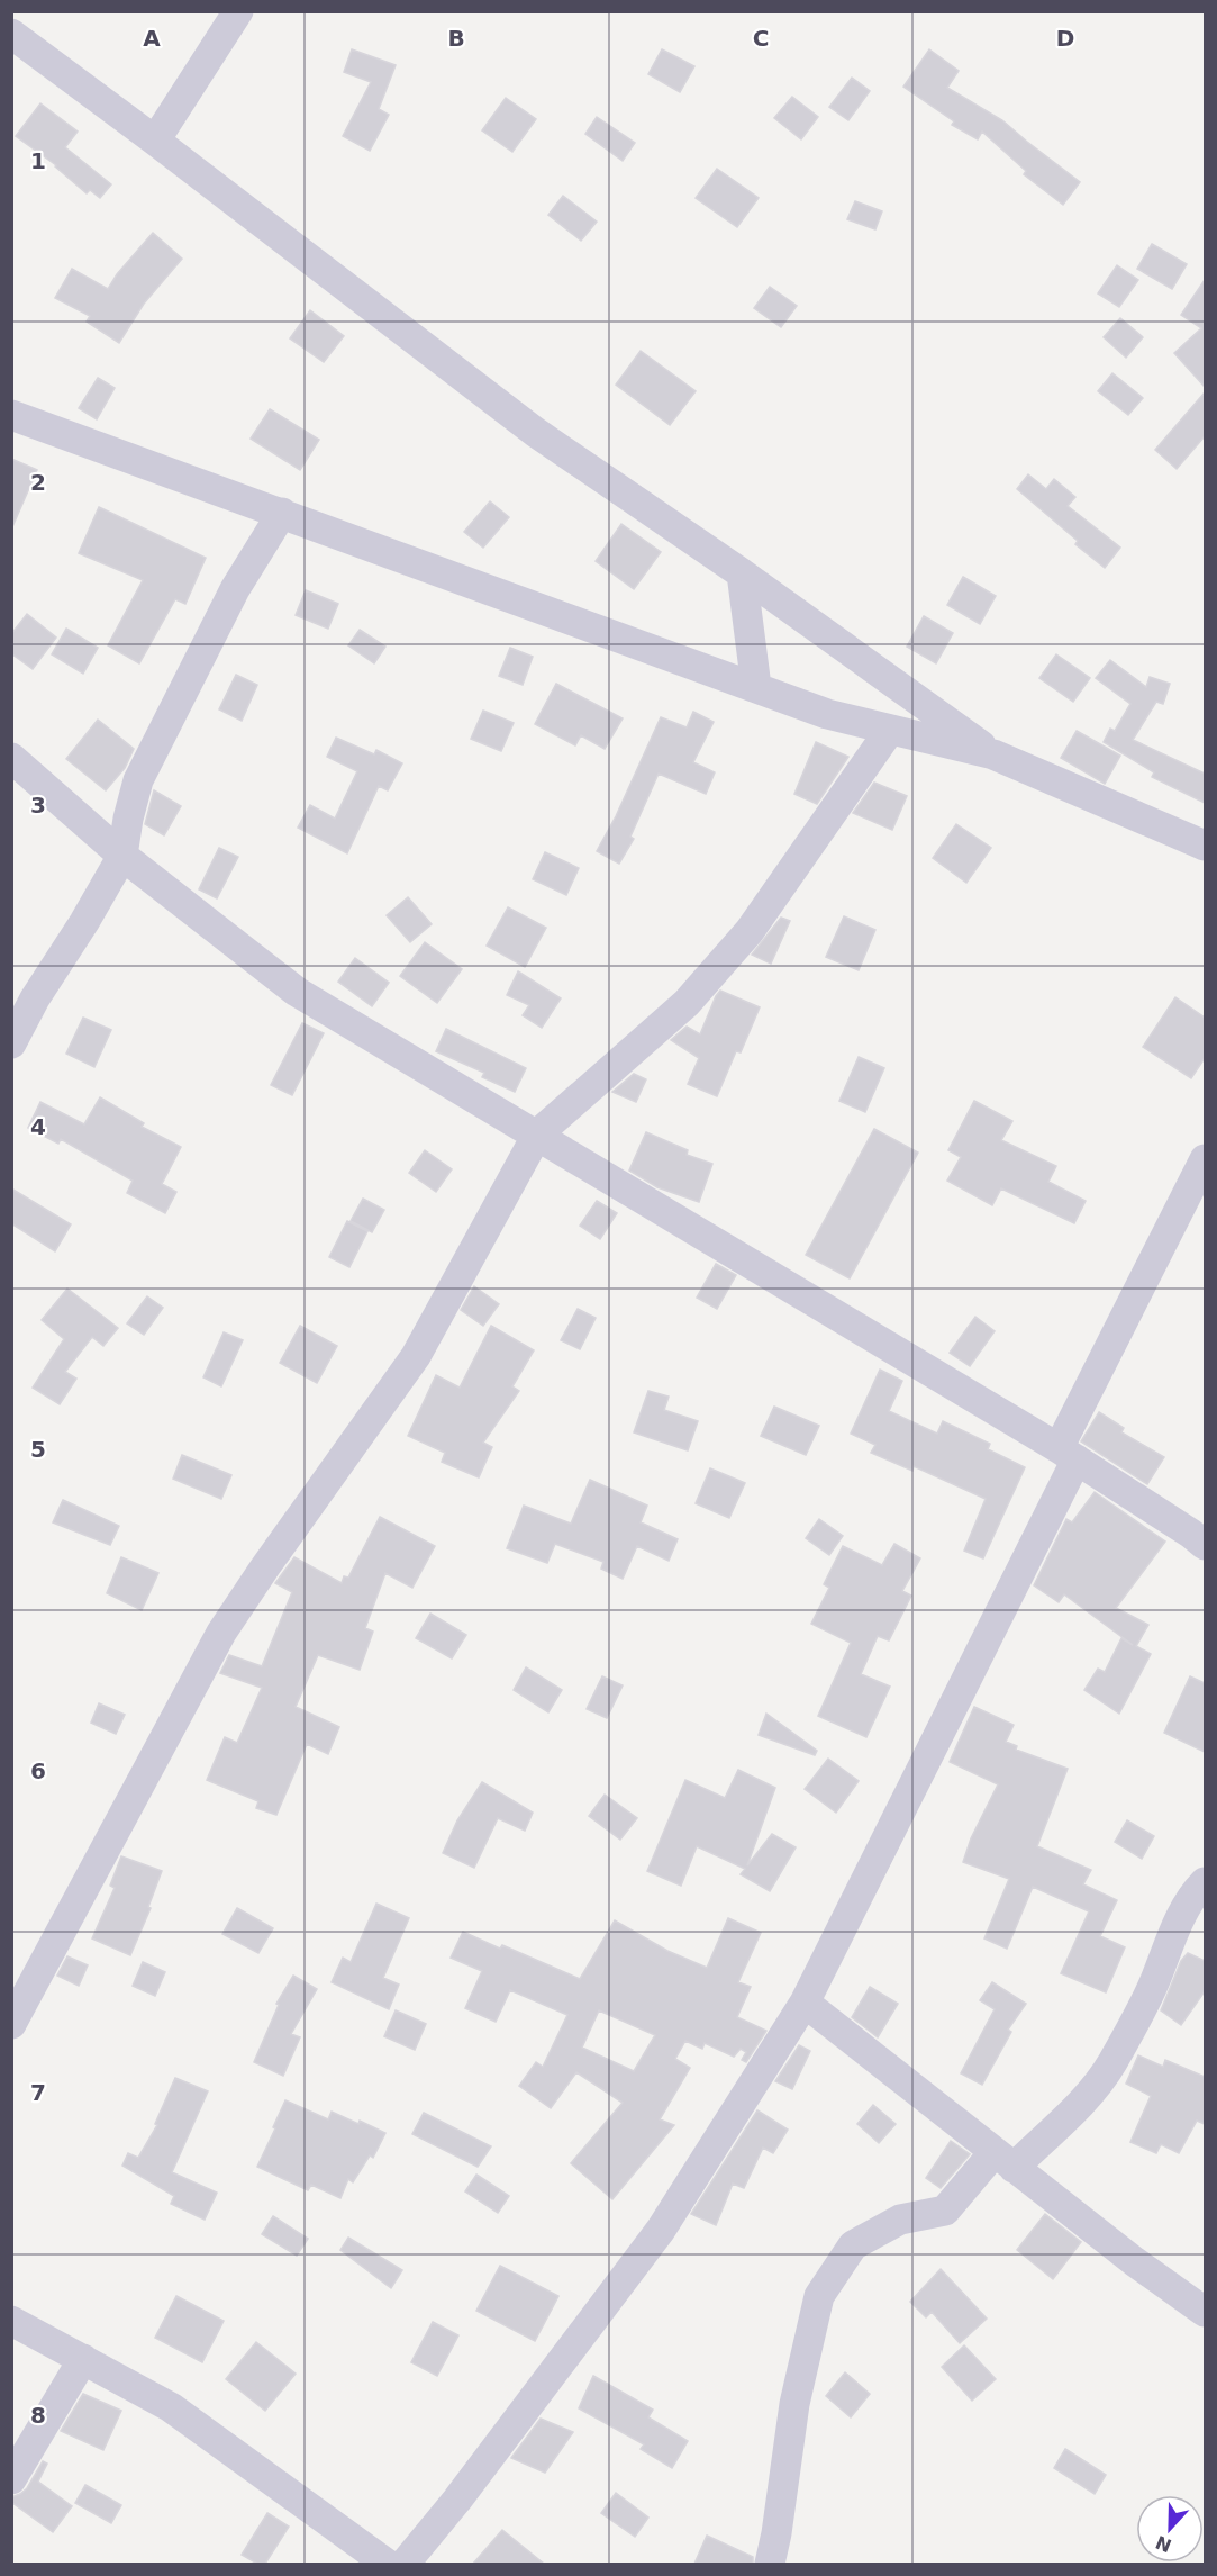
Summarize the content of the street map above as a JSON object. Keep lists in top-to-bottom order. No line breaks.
{"north":"bottom","grid":{"columns":["A","B","C","D"],"rows":["1","2","3","4","5","6","7","8"]}}
